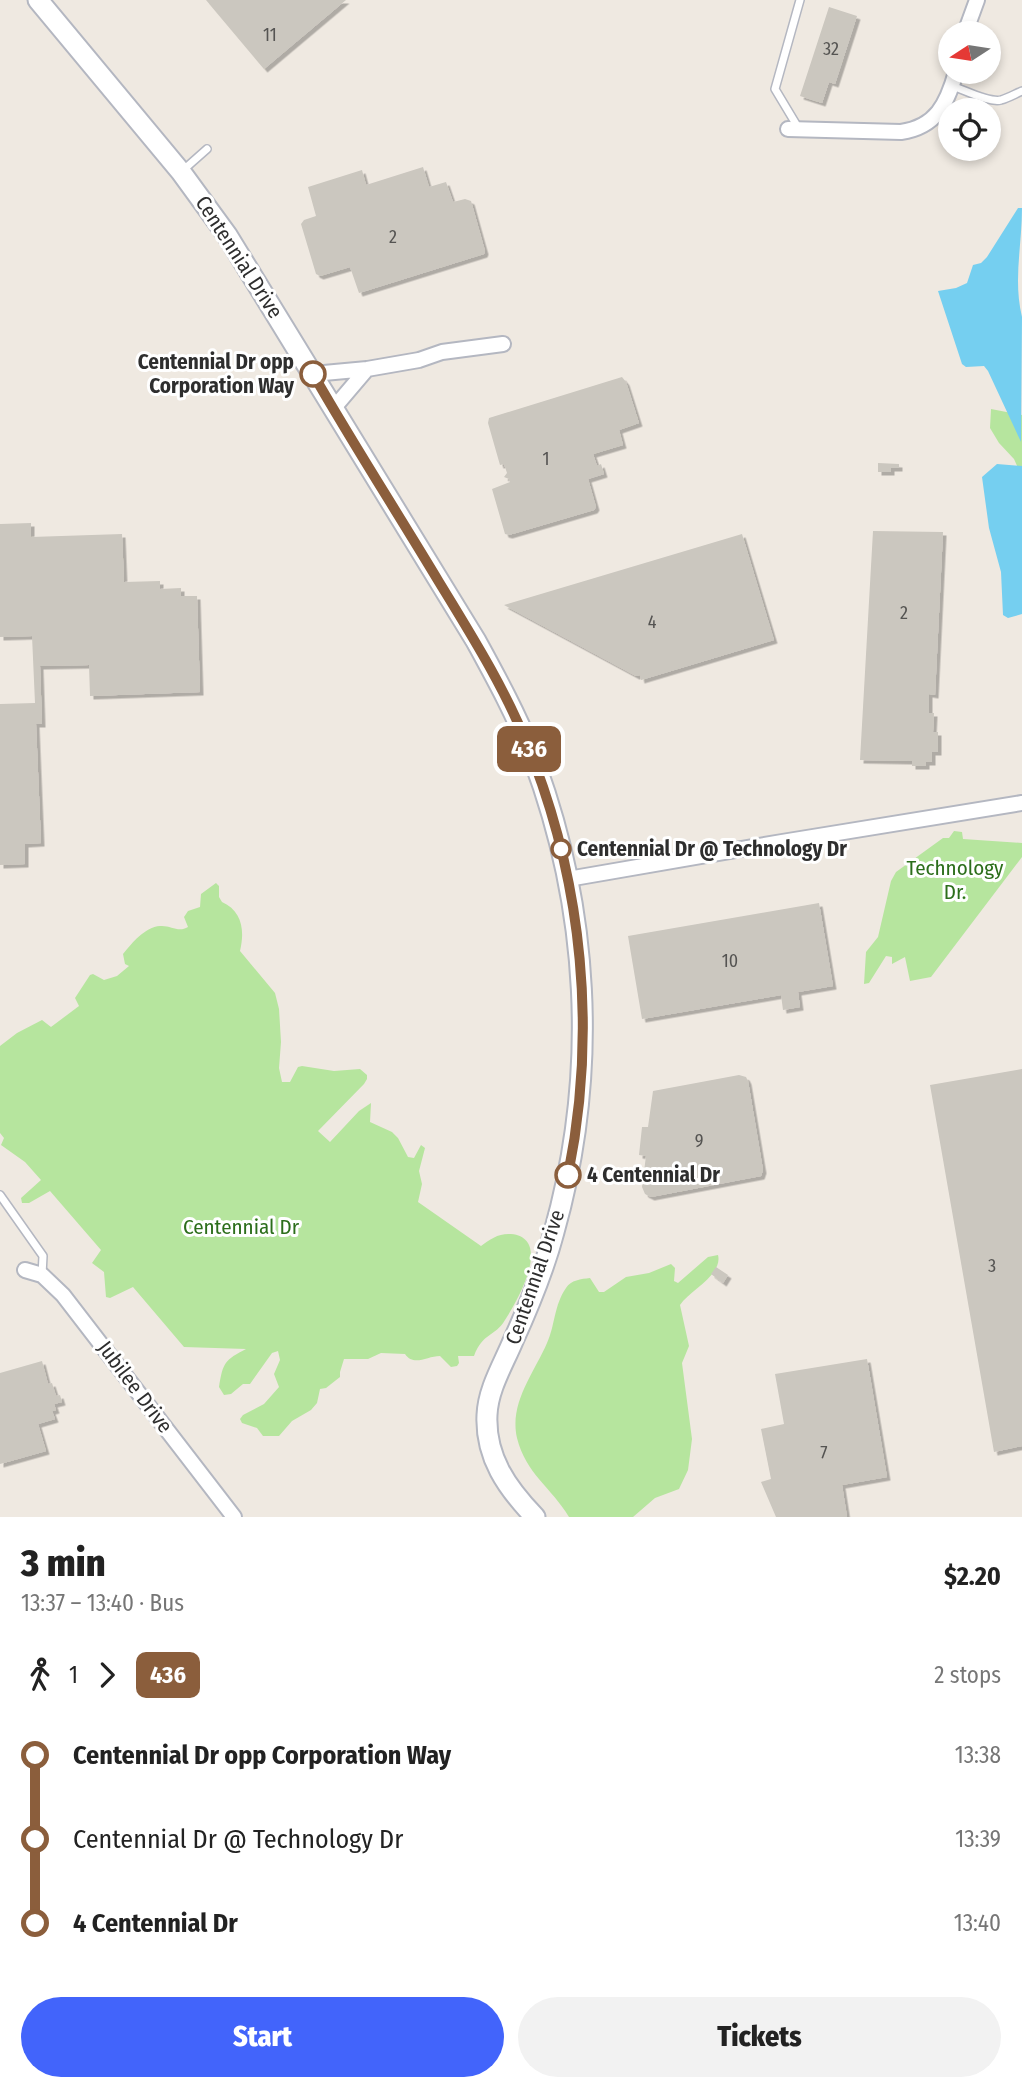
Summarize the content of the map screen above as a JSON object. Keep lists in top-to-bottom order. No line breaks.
{"streets":{"street":["Centennial Drive","Jubilee Drive"]},"parks":["Technology Dr.","Centennial Dr"],"places":["Centennial Dr opp Corporation Way","Centennial Dr @ Technology Dr","4 Centennial Dr"],"lines":["bus line 436"],"house_numbers":["11","32","2","1","2","4","10","9","3","7"],"north":"left","page":{"on_map":"436","heading":["3 min","13:37 – 13:40 · Bus","$2.20"],"legs":["1","436","2 stops"],"list":[{"name":"Centennial Dr opp Corporation Way","value":"13:38"},{"name":"Centennial Dr @ Technology Dr","value":"13:39"},{"name":"4 Centennial Dr","value":"13:40"}],"buttons":["Start","Tickets"]}}
